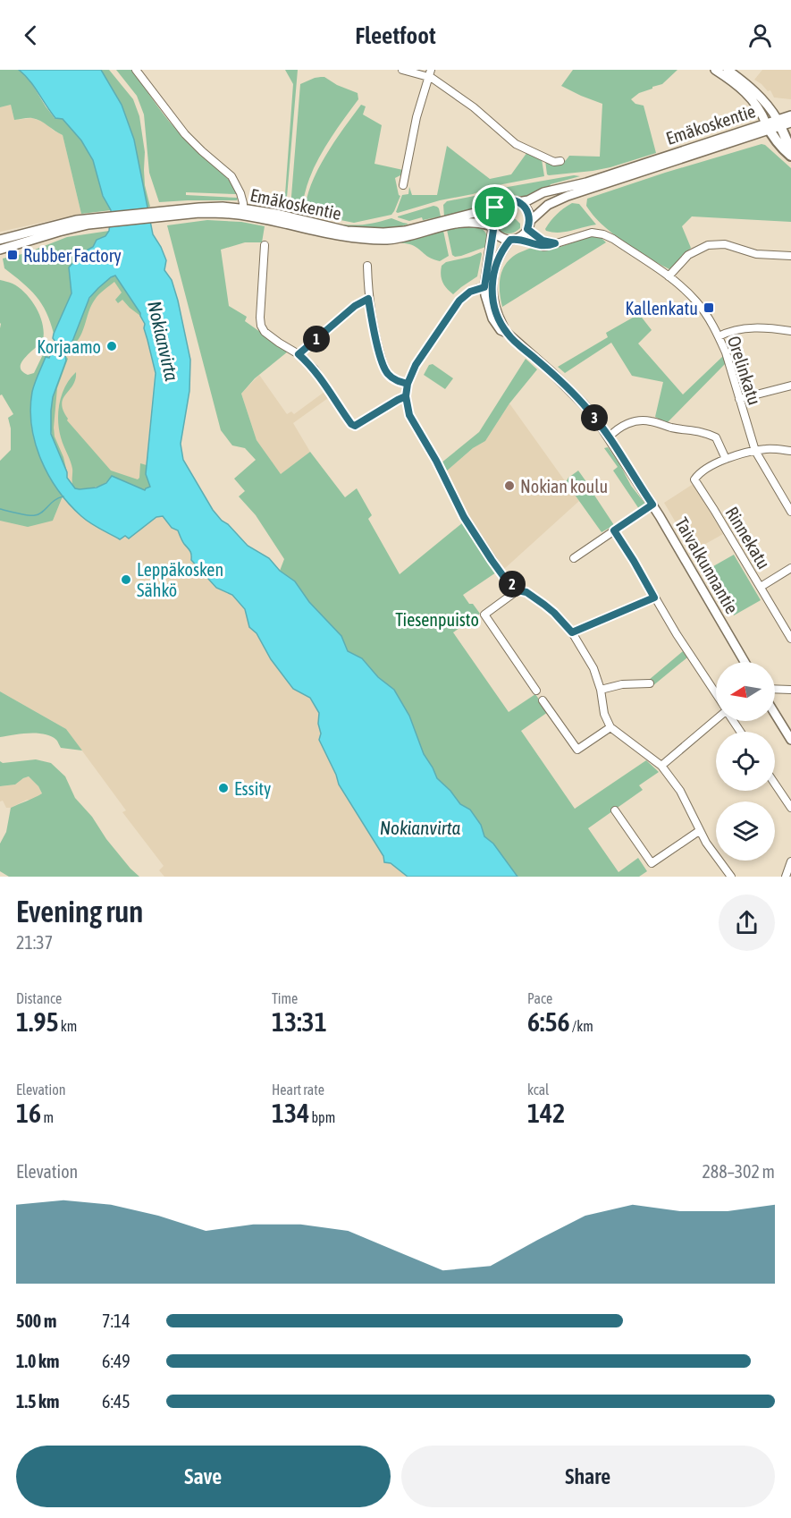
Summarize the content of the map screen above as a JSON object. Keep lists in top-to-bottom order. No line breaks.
{"streets":{"main road":["Emäkoskentie","Taivalkunnantie"],"street":["Orelinkatu","Rinnekatu"]},"crossings":[["Emäkoskentie","Orelinkatu"],["Emäkoskentie","Taivalkunnantie"],["Orelinkatu","Taivalkunnantie"]],"water":["Nokianvirta"],"parks":["Tiesenpuisto"],"places":{"transit":["Rubber Factory","Kallenkatu"],"other":["Korjaamo","Nokian koulu","Leppäkosken Sähkö","Essity"]},"north":"left","page":{"header":"Fleetfoot","pins":["1","3","2"],"heading":["Evening run","21:37"],"stats":[["Distance","1.95 km"],["Time","13:31"],["Pace","6:56 /km"],["Elevation","16 m"],["Heart rate","134 bpm"],["kcal","142"]],"chart":["Elevation","288–302 m"],"list":[{"name":"500 m","note":"7:14"},{"name":"1.0 km","note":"6:49"},{"name":"1.5 km","note":"6:45"}],"buttons":["Save","Share"]}}
